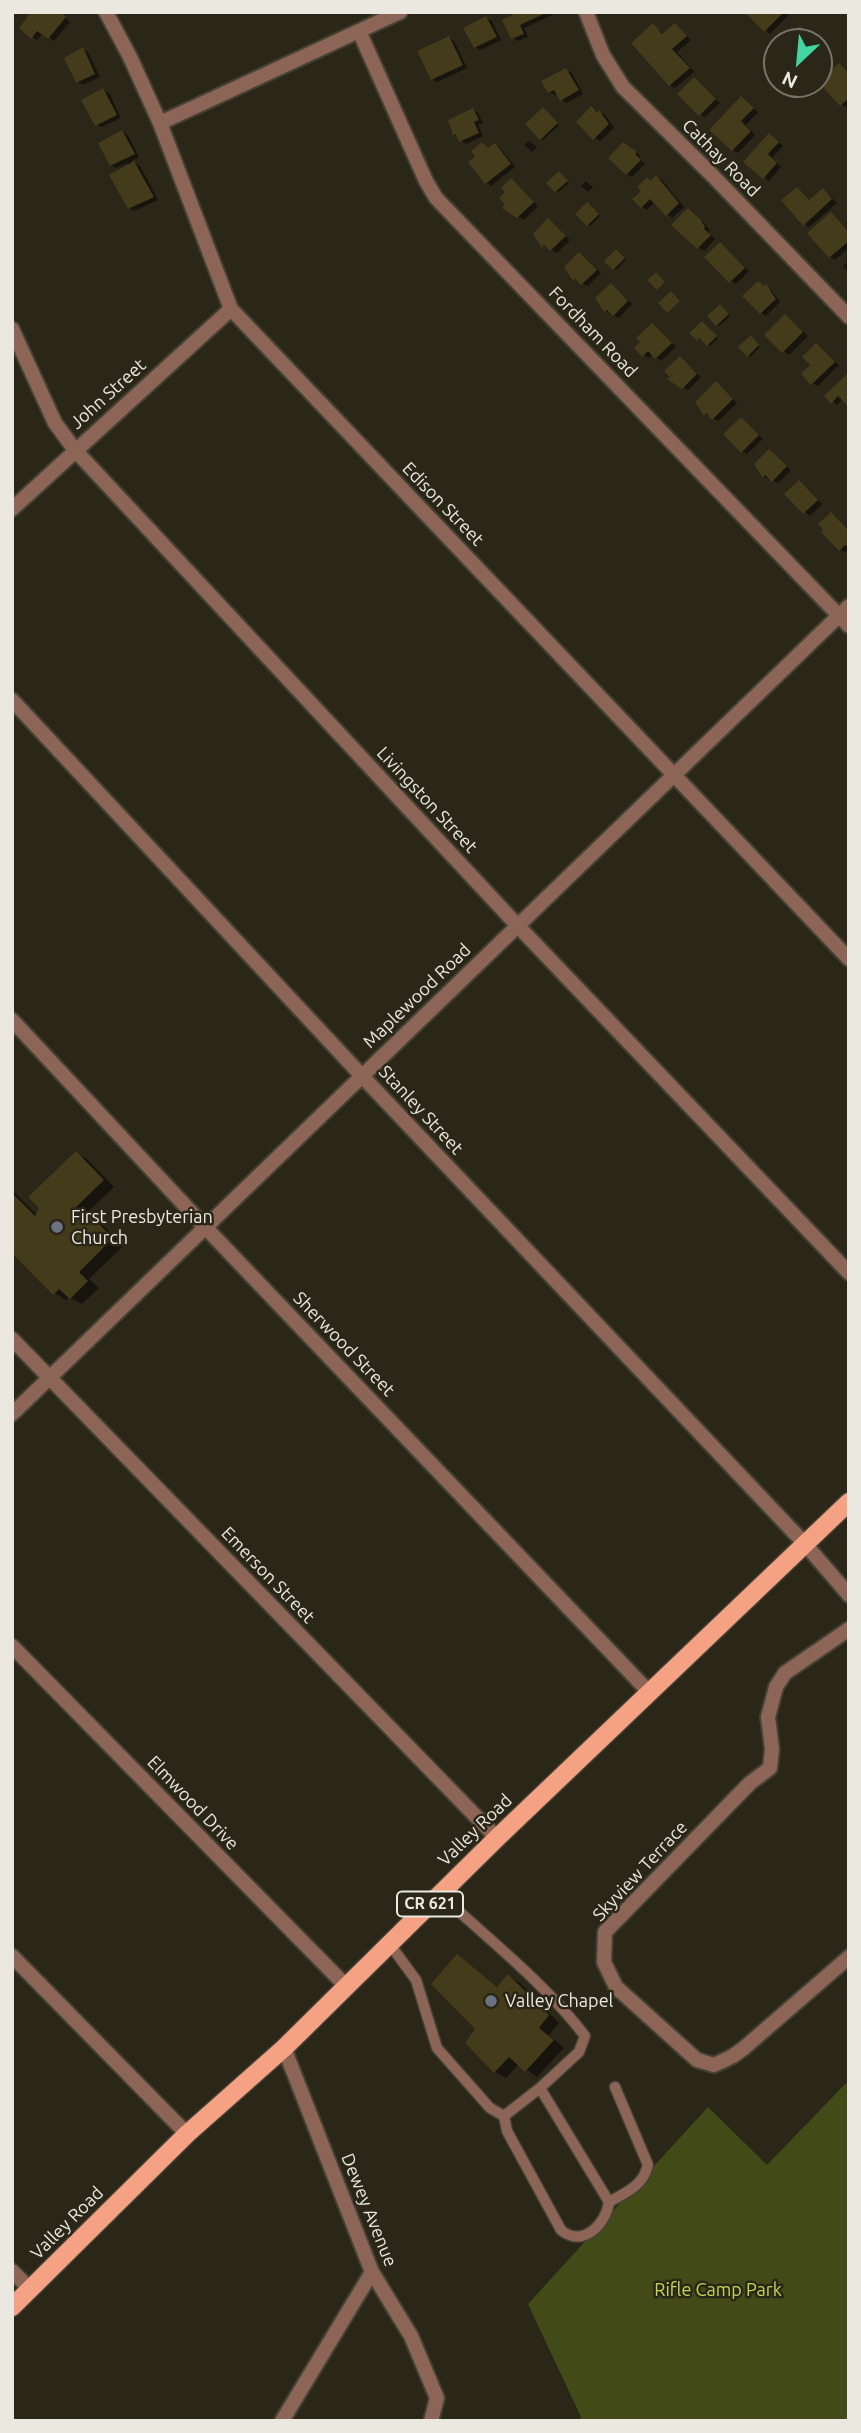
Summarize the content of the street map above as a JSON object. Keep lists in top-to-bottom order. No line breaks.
{"streets":{"main road":["Valley Road","CR 621"],"street":["Cathay Road","Fordham Road","John Street","Edison Street","Livingston Street","Maplewood Road","Stanley Street","Sherwood Street","Emerson Street","Elmwood Drive","Skyview Terrace","Dewey Avenue"]},"crossings":[["Fordham Road","Maplewood Road"],["John Street","Edison Street"],["John Street","Livingston Street"],["Edison Street","Maplewood Road"],["Livingston Street","Maplewood Road"],["Maplewood Road","Stanley Street"],["Maplewood Road","Sherwood Street"],["Maplewood Road","Emerson Street"],["Stanley Street","Valley Road"],["Sherwood Street","Valley Road"],["Emerson Street","Valley Road"],["Elmwood Drive","Valley Road"],["Valley Road","Dewey Avenue"]],"parks":["Rifle Camp Park"],"places":["First Presbyterian Church","Valley Chapel"],"north":"bottom left"}
